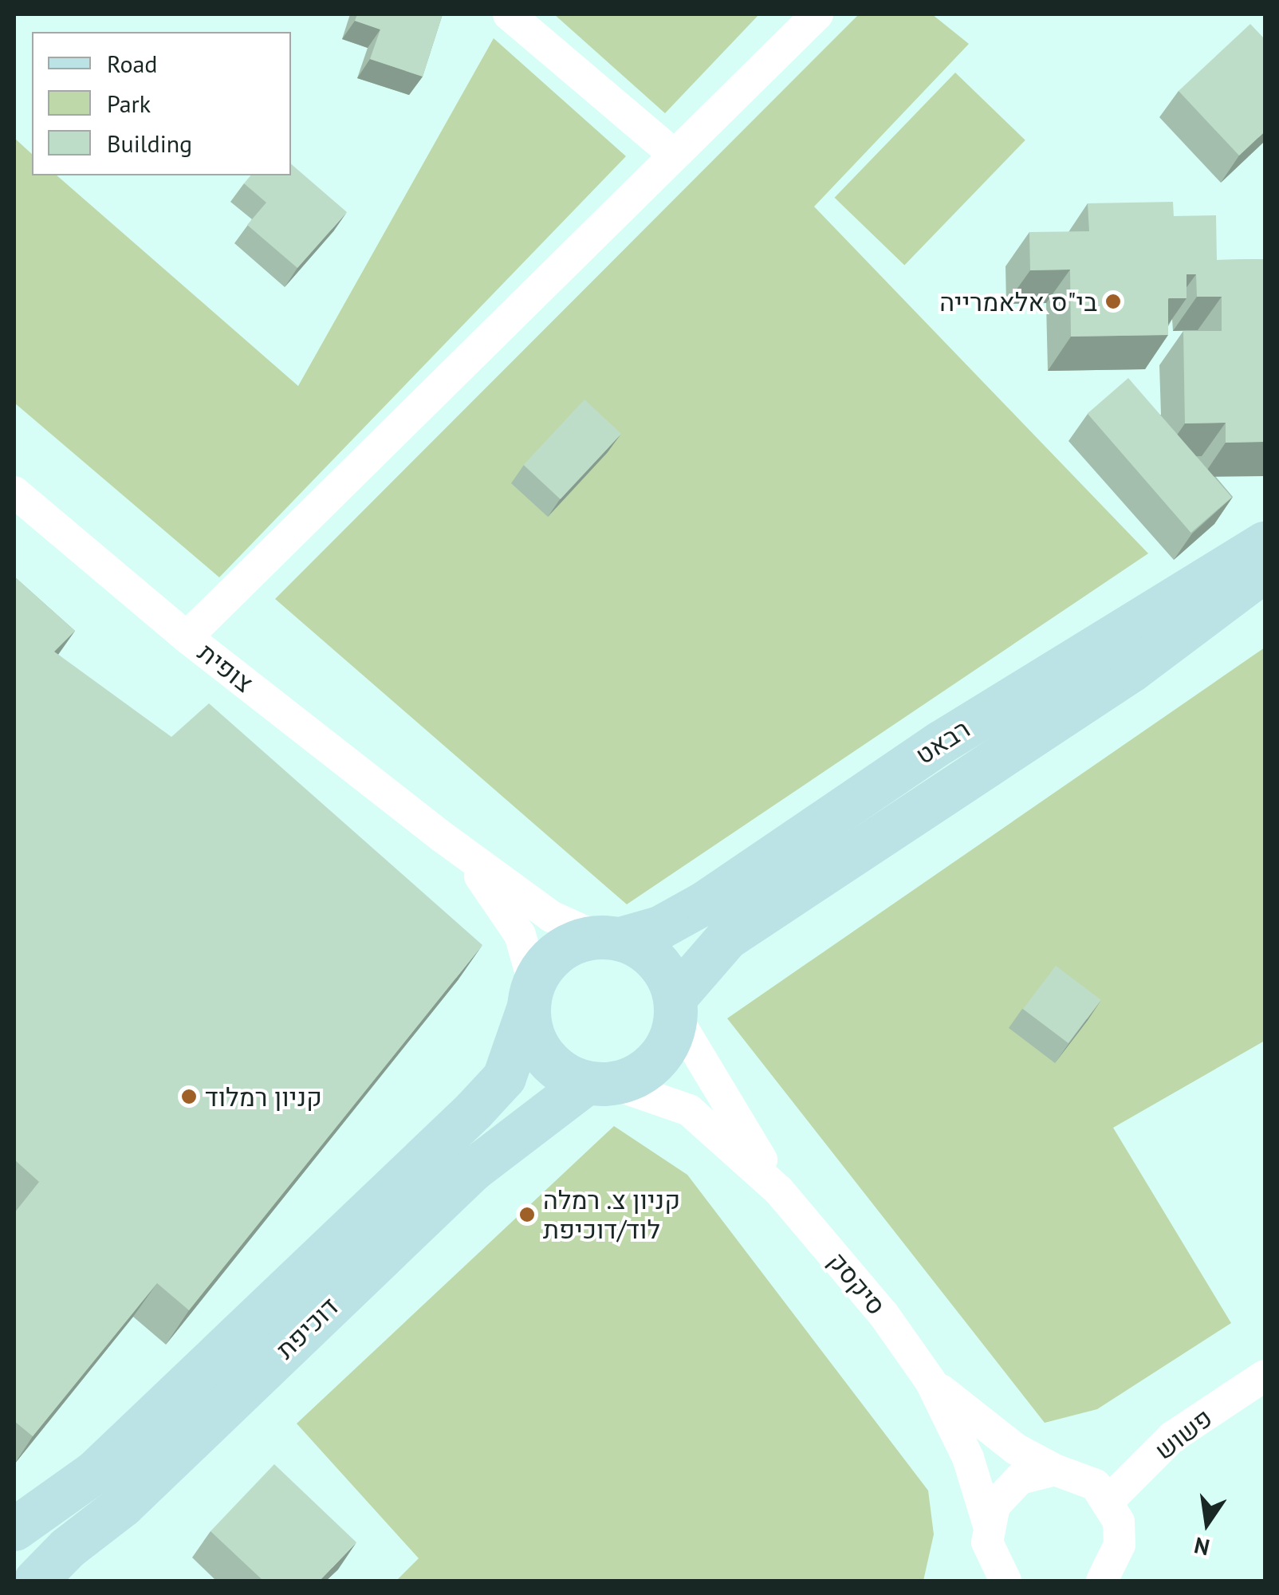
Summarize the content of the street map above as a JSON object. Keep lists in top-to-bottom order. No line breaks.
{"streets":{"street":["צופית","רבאט","סיקסק","דוכיפת","פשוש"]},"crossings":[["צופית","רבאט"],["צופית","סיקסק"],["צופית","דוכיפת"],["רבאט","סיקסק"],["רבאט","דוכיפת"],["סיקסק","דוכיפת"],["סיקסק","פשוש"]],"places":["בי\"ס אלאמרייה","קניון רמלוד","קניון צ. רמלה לוד/דוכיפת"],"legend":["Road","Park","Building"],"north":"bottom"}
